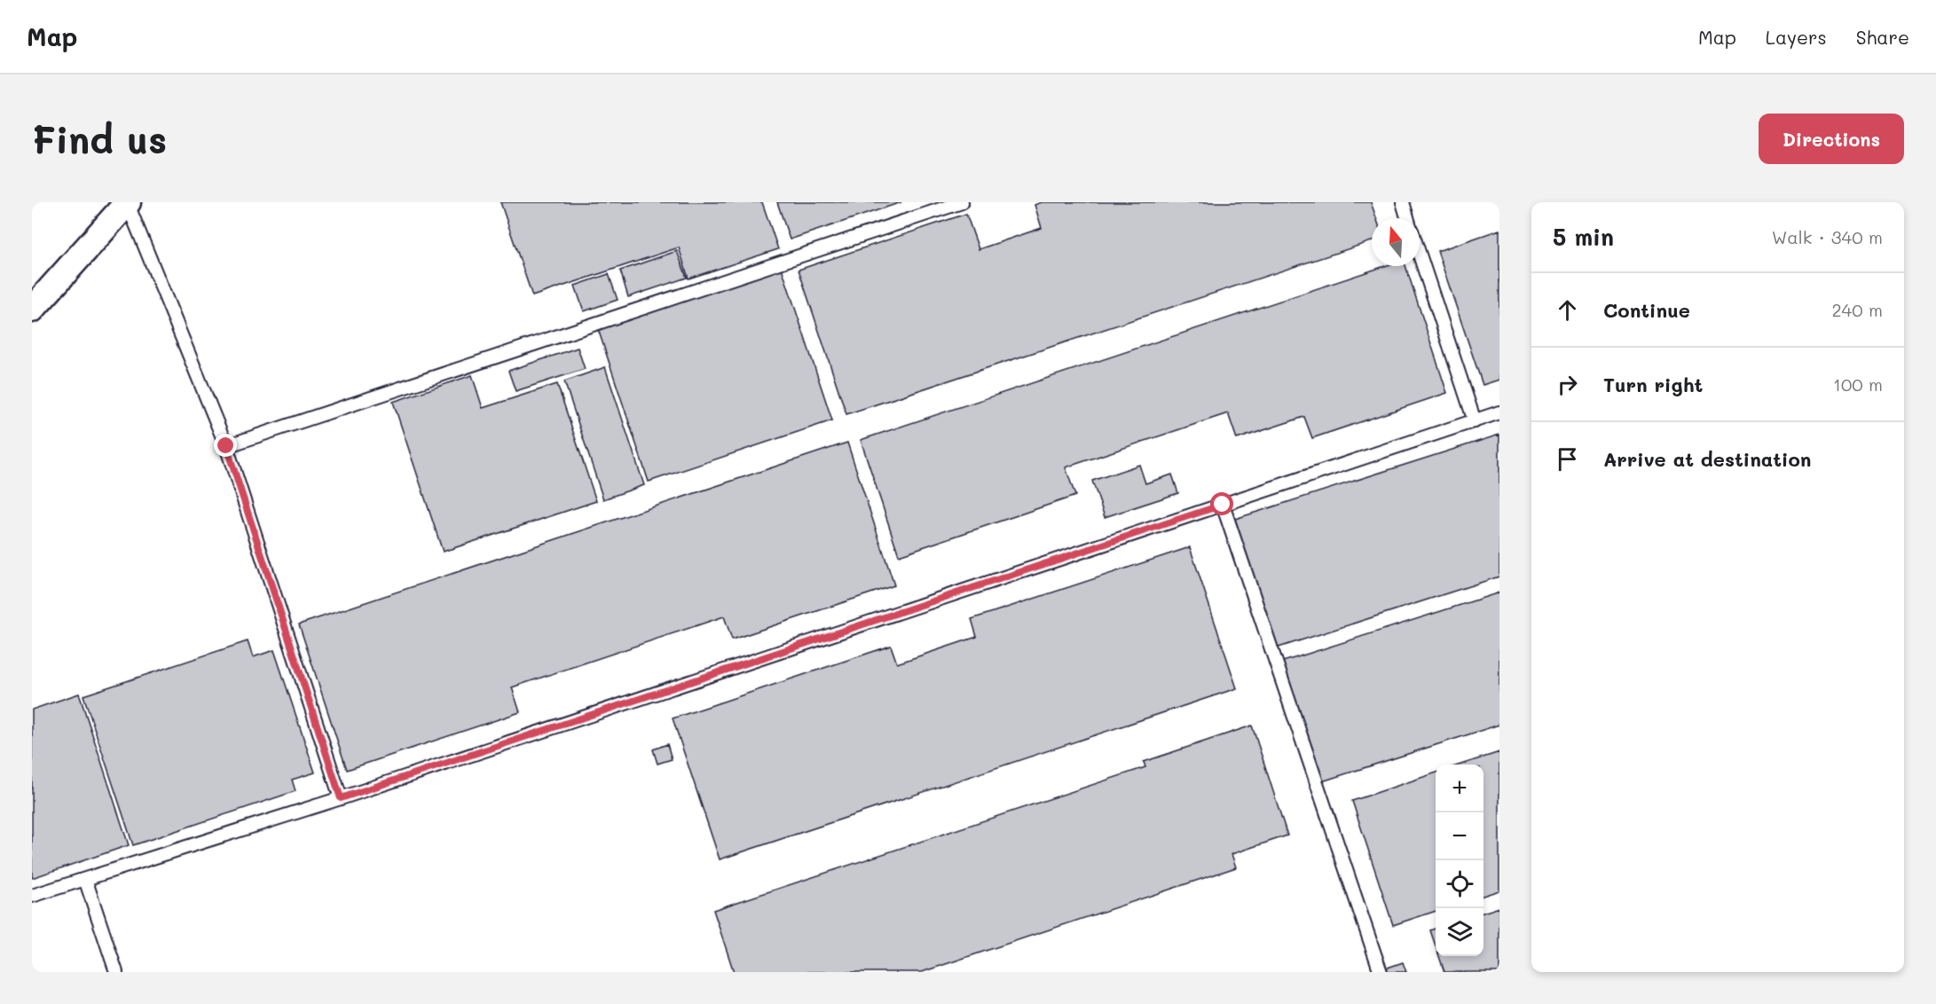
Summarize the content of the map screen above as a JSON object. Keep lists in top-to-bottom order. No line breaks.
{"north":"top","page":{"header":"Map","nav":["Map","Layers","Share"],"buttons":"Directions","title":"Find us","heading":["5 min","Walk · 340 m"],"list":[["Continue","240 m"],["Turn right","100 m"],"Arrive at destination"],"map_buttons":["+","−"]}}
